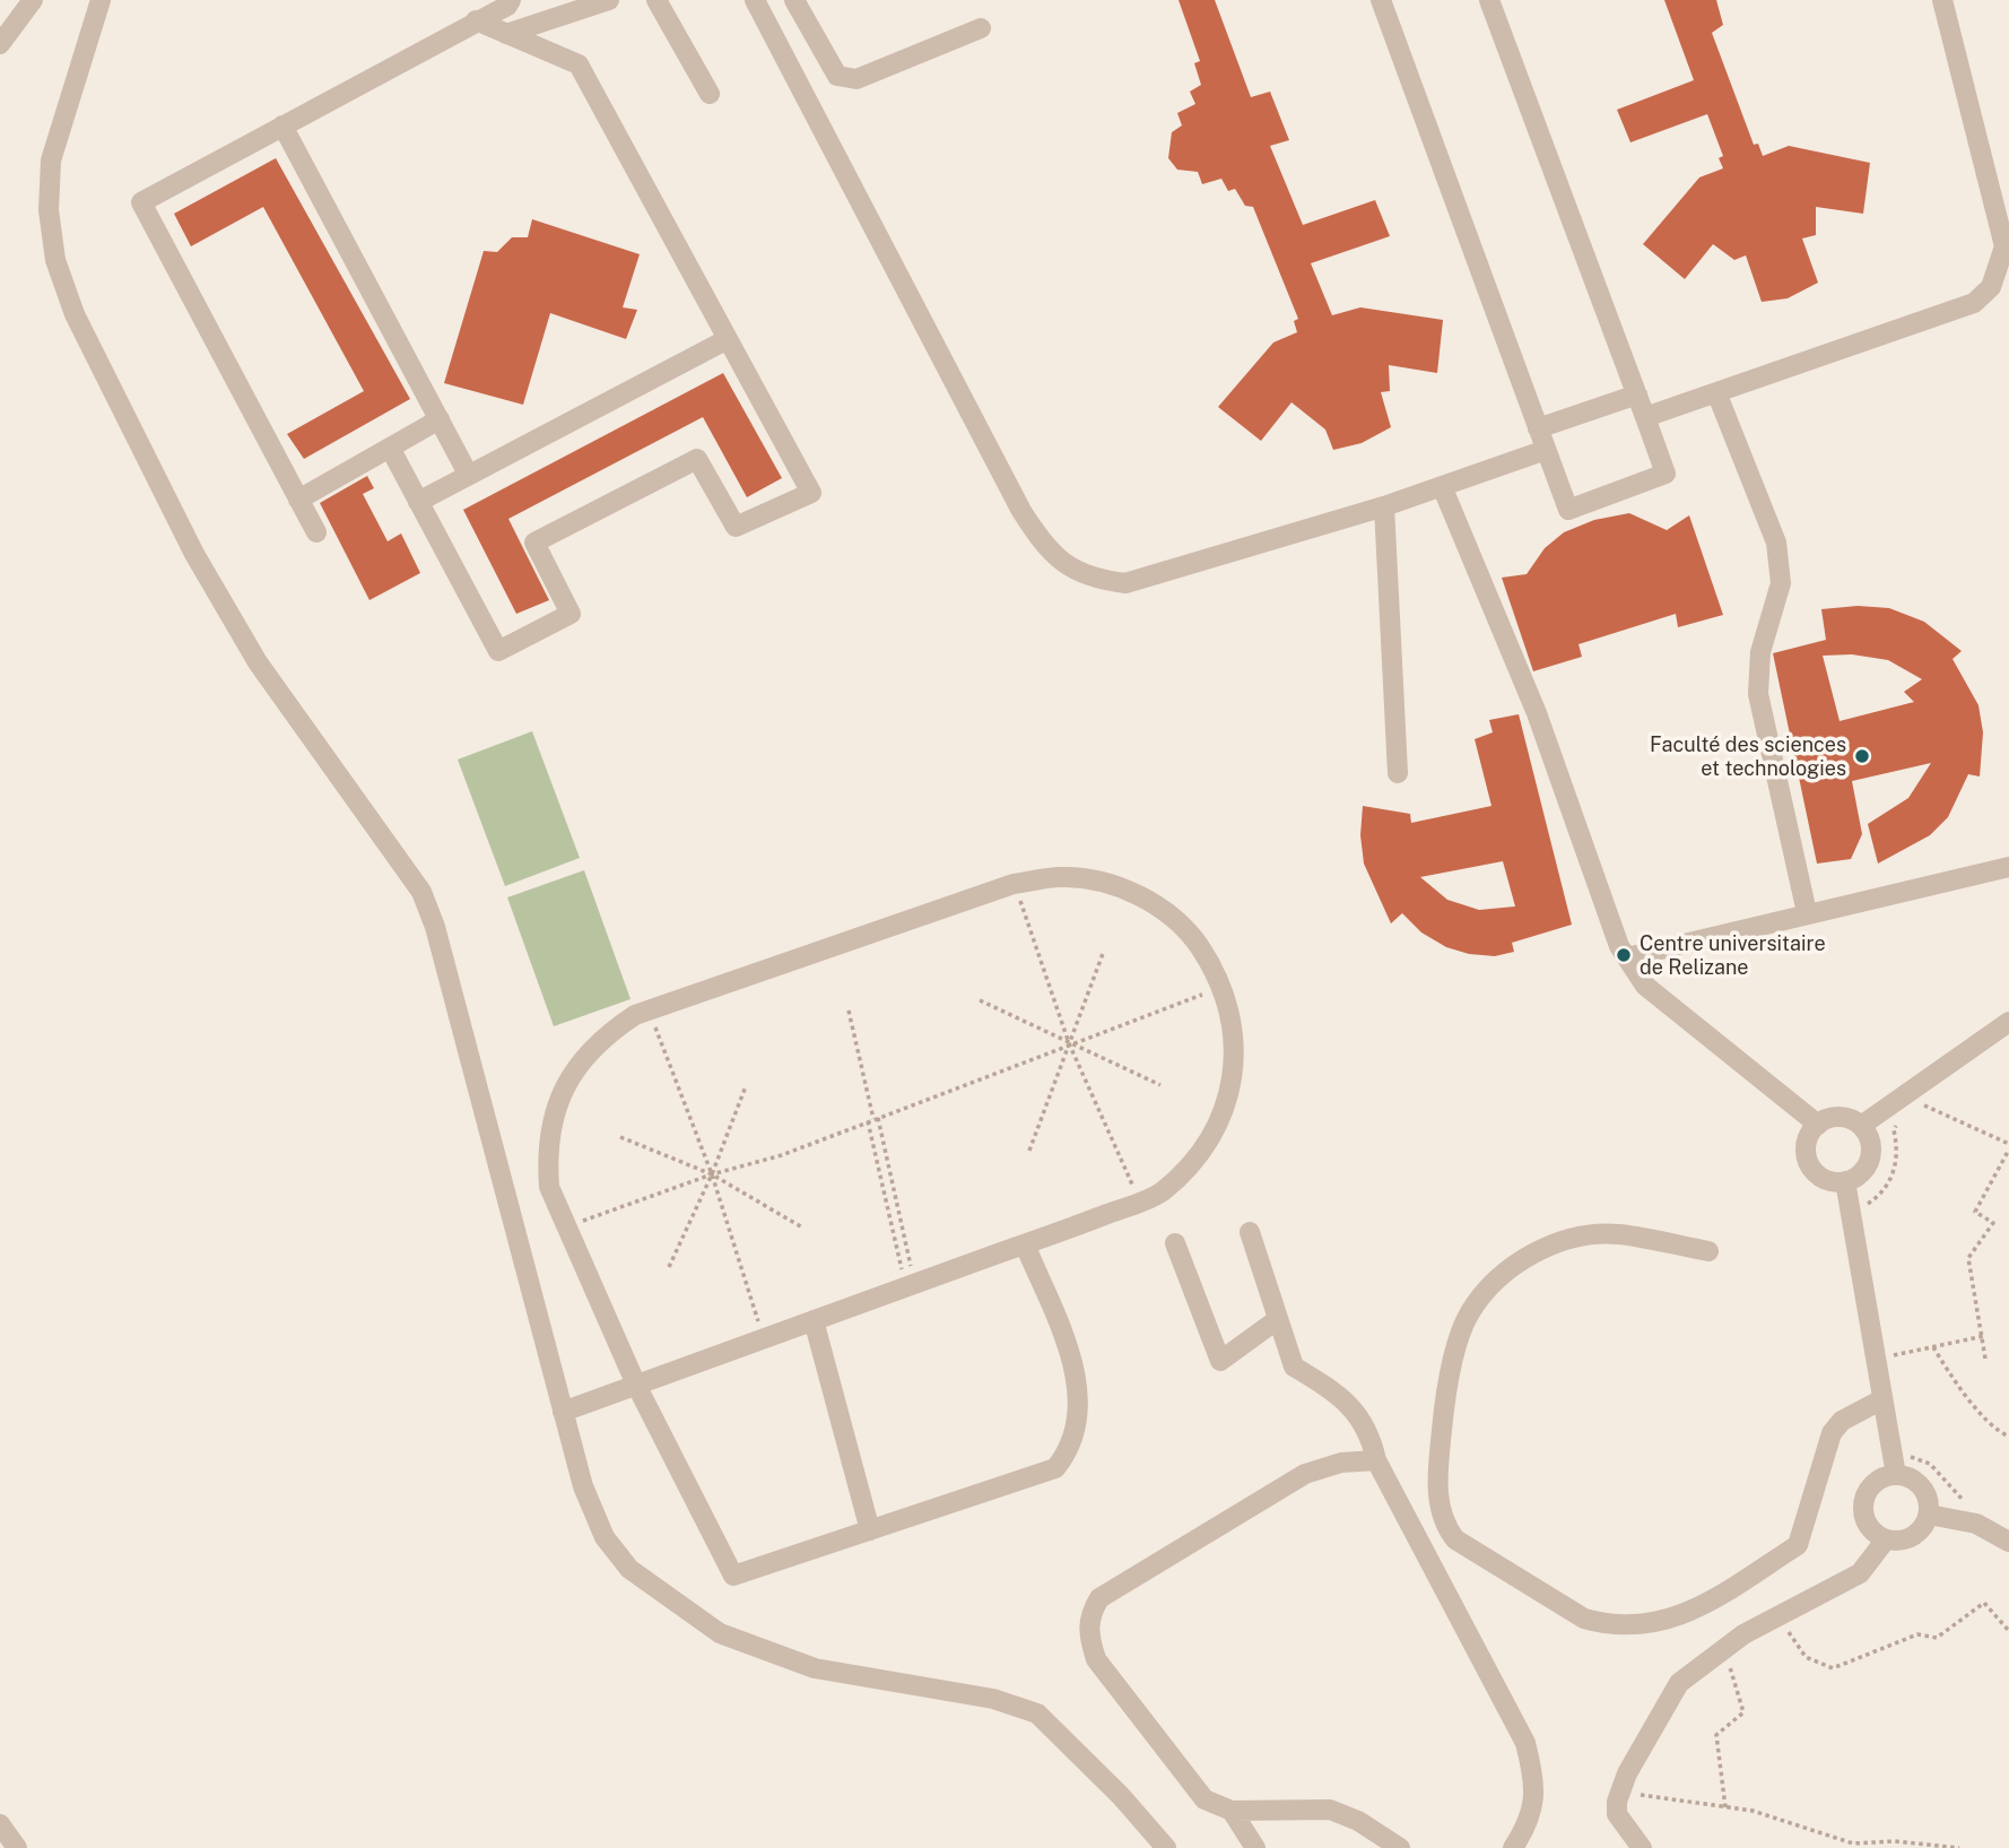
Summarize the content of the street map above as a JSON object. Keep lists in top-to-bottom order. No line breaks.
{"places":["Faculté des sciences et technologies","Centre universitaire de Relizane"]}
